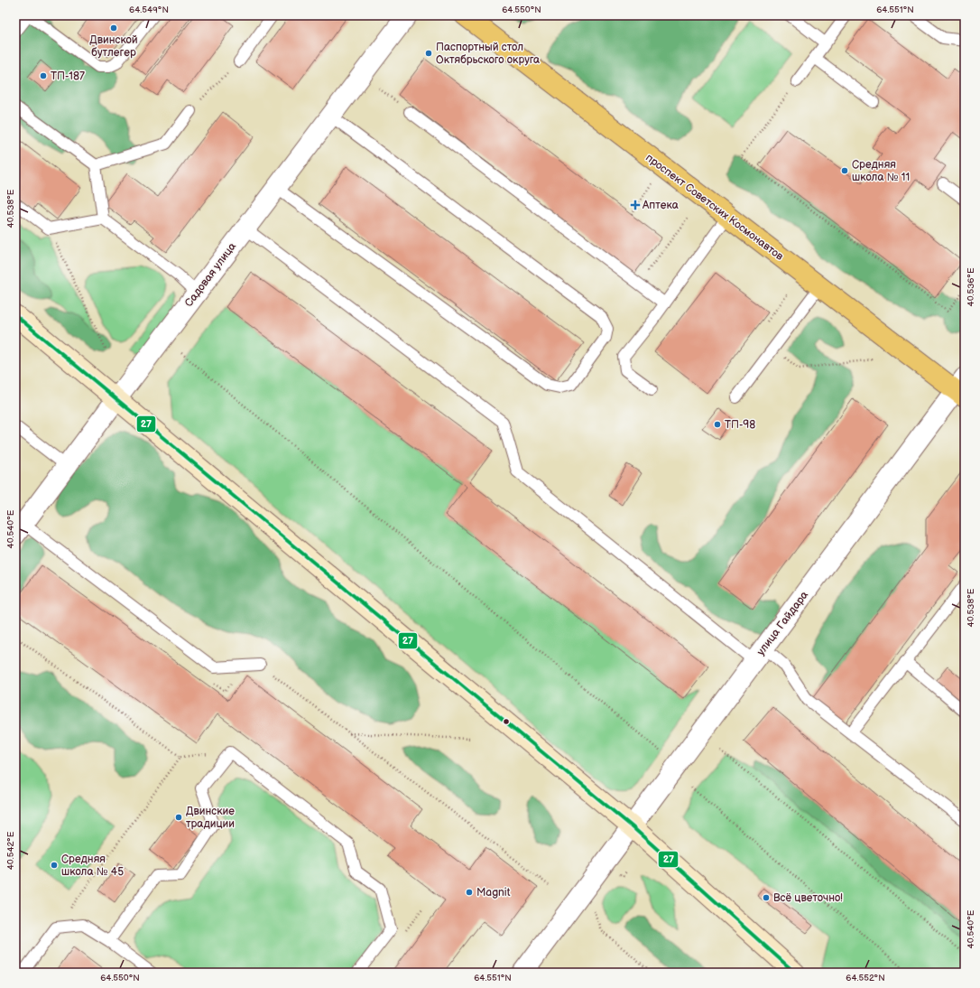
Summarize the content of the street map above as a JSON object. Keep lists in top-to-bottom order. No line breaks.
{"streets":{"main road":["проспект Советских Космонавтов"],"street":["Садовая улица","улица Гайдара"]},"crossings":[["проспект Советских Космонавтов","улица Гайдара"]],"places":{"other":["Двинской бутлегер","Паспортный стол Октябрьского округа","ТП-187","Средняя школа № 11","ТП-98","Двинские традиции","Средняя школа № 45","Magnit","Всё цветочно!"],"health":["Аптека"]},"lines":["transit line 27"],"coordinates":["64.549°N","64.550°N","64.551°N","40.538°E","40.536°E","40.540°E","40.542°E","64.552°N"]}
